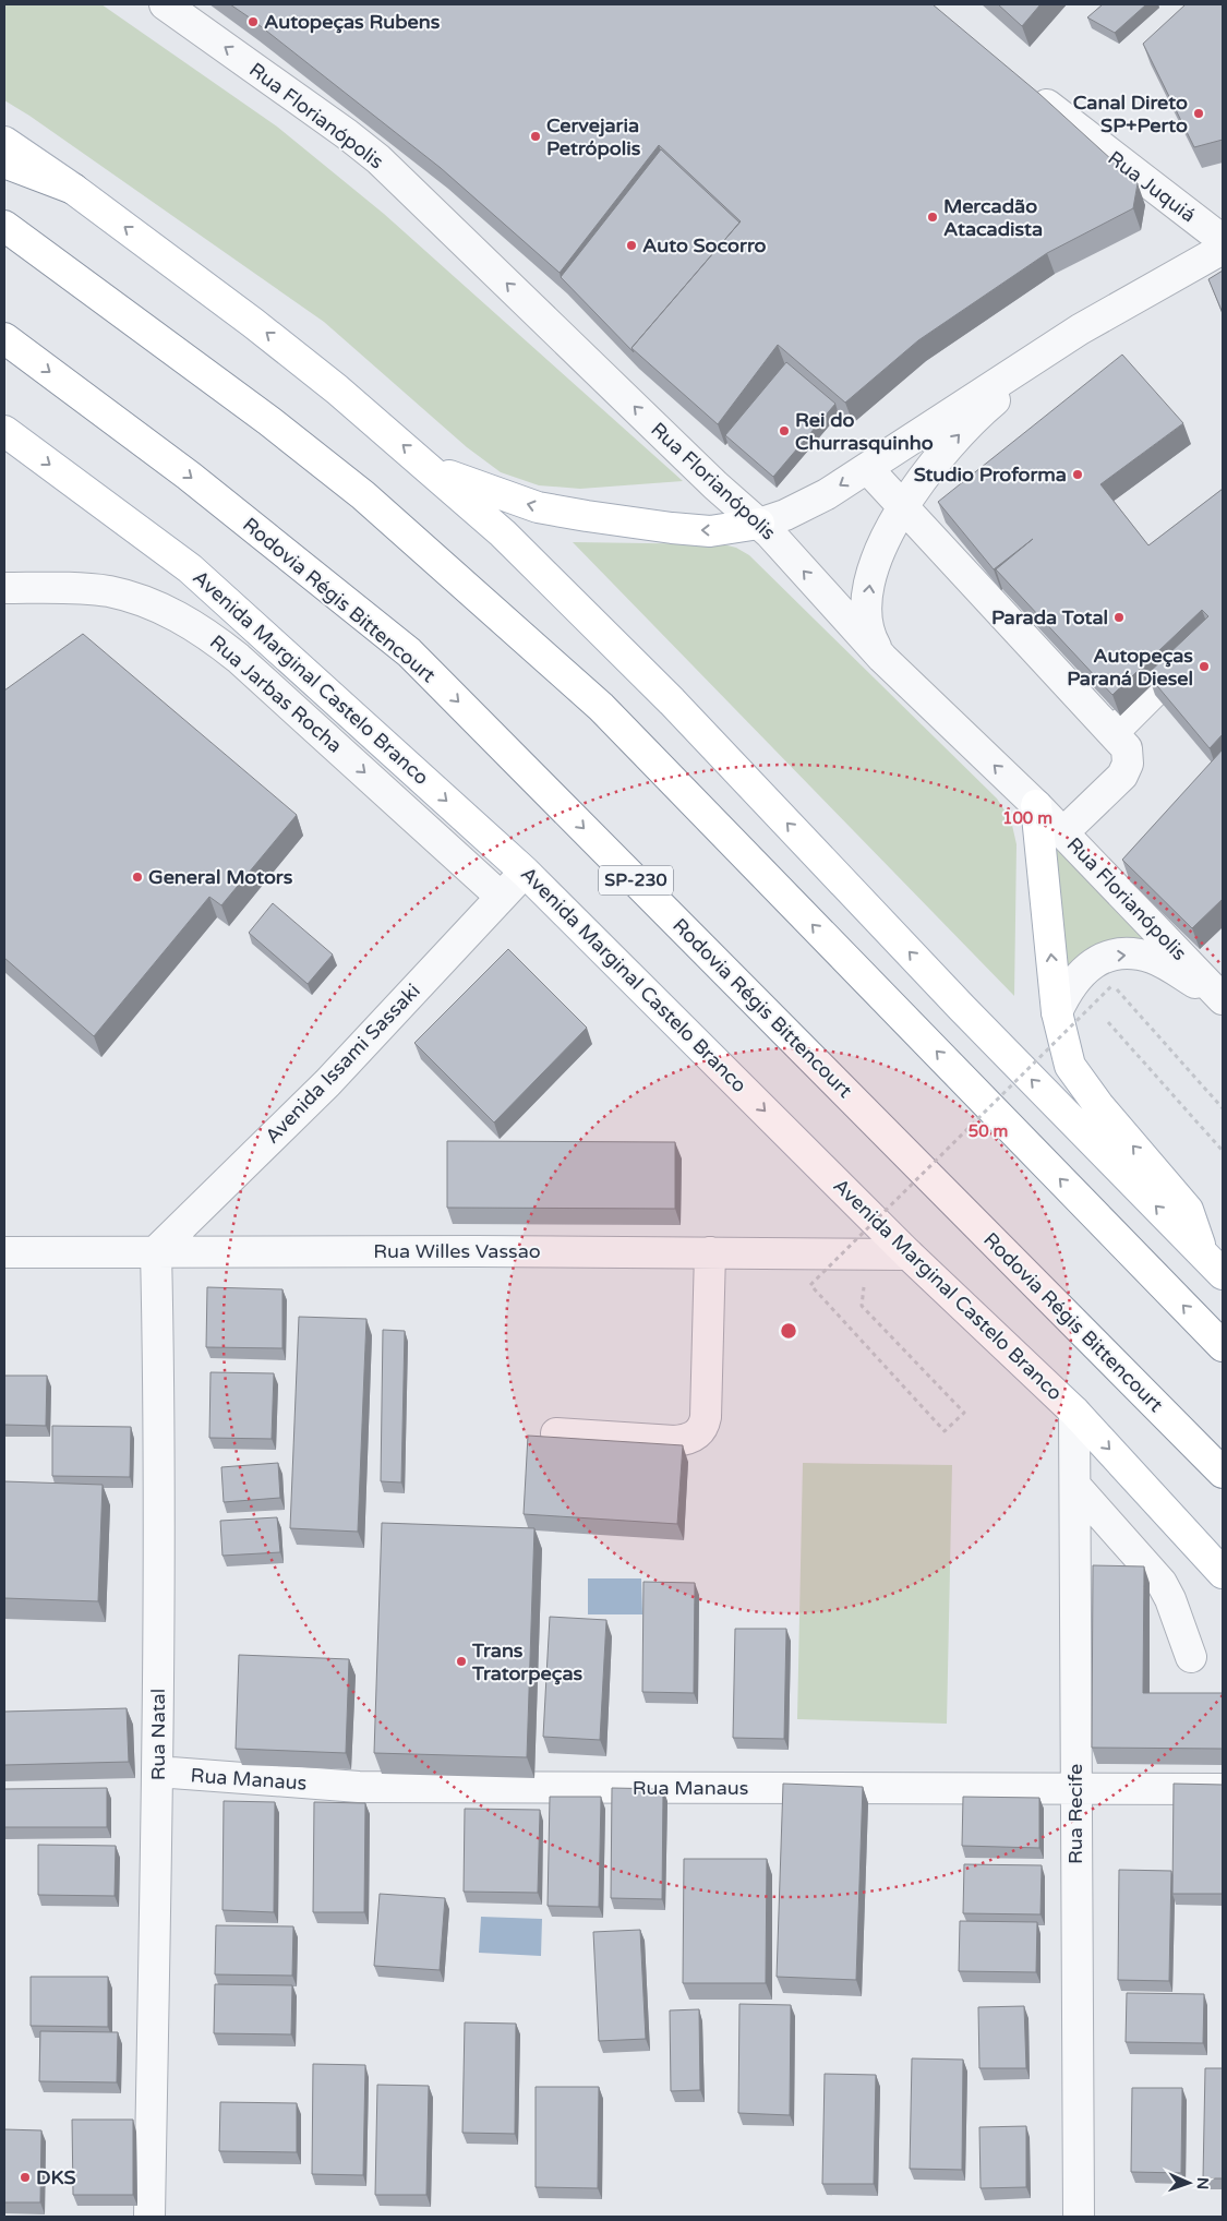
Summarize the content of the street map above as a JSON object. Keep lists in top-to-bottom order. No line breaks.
{"streets":{"main road":["Rodovia Régis Bittencourt","Avenida Marginal Castelo Branco","SP-230"],"street":["Rua Florianópolis","Rua Juquiá","Rua Jarbas Rocha","Avenida Issami Sassaki","Rua Willes Vassao","Rua Natal","Rua Manaus","Rua Recife"]},"crossings":[["Avenida Marginal Castelo Branco","Avenida Issami Sassaki"],["Avenida Marginal Castelo Branco","Rua Willes Vassao"],["Avenida Marginal Castelo Branco","Rua Recife"],["Rua Jarbas Rocha","Avenida Issami Sassaki"],["Avenida Issami Sassaki","Rua Willes Vassao"],["Avenida Issami Sassaki","Rua Natal"],["Rua Willes Vassao","Rua Natal"],["Rua Natal","Rua Manaus"],["Rua Manaus","Rua Recife"]],"one_way":["Rua Florianópolis","Rua Jarbas Rocha"],"places":["Autopeças Rubens","Canal Direto SP+Perto","Cervejaria Petrópolis","Mercadão Atacadista","Auto Socorro","Rei do Churrasquinho","Studio Proforma","Parada Total","Autopeças Paraná Diesel","General Motors","Trans Tratorpeças","DKS"],"north":"right","rings":["100 m","50 m"]}
